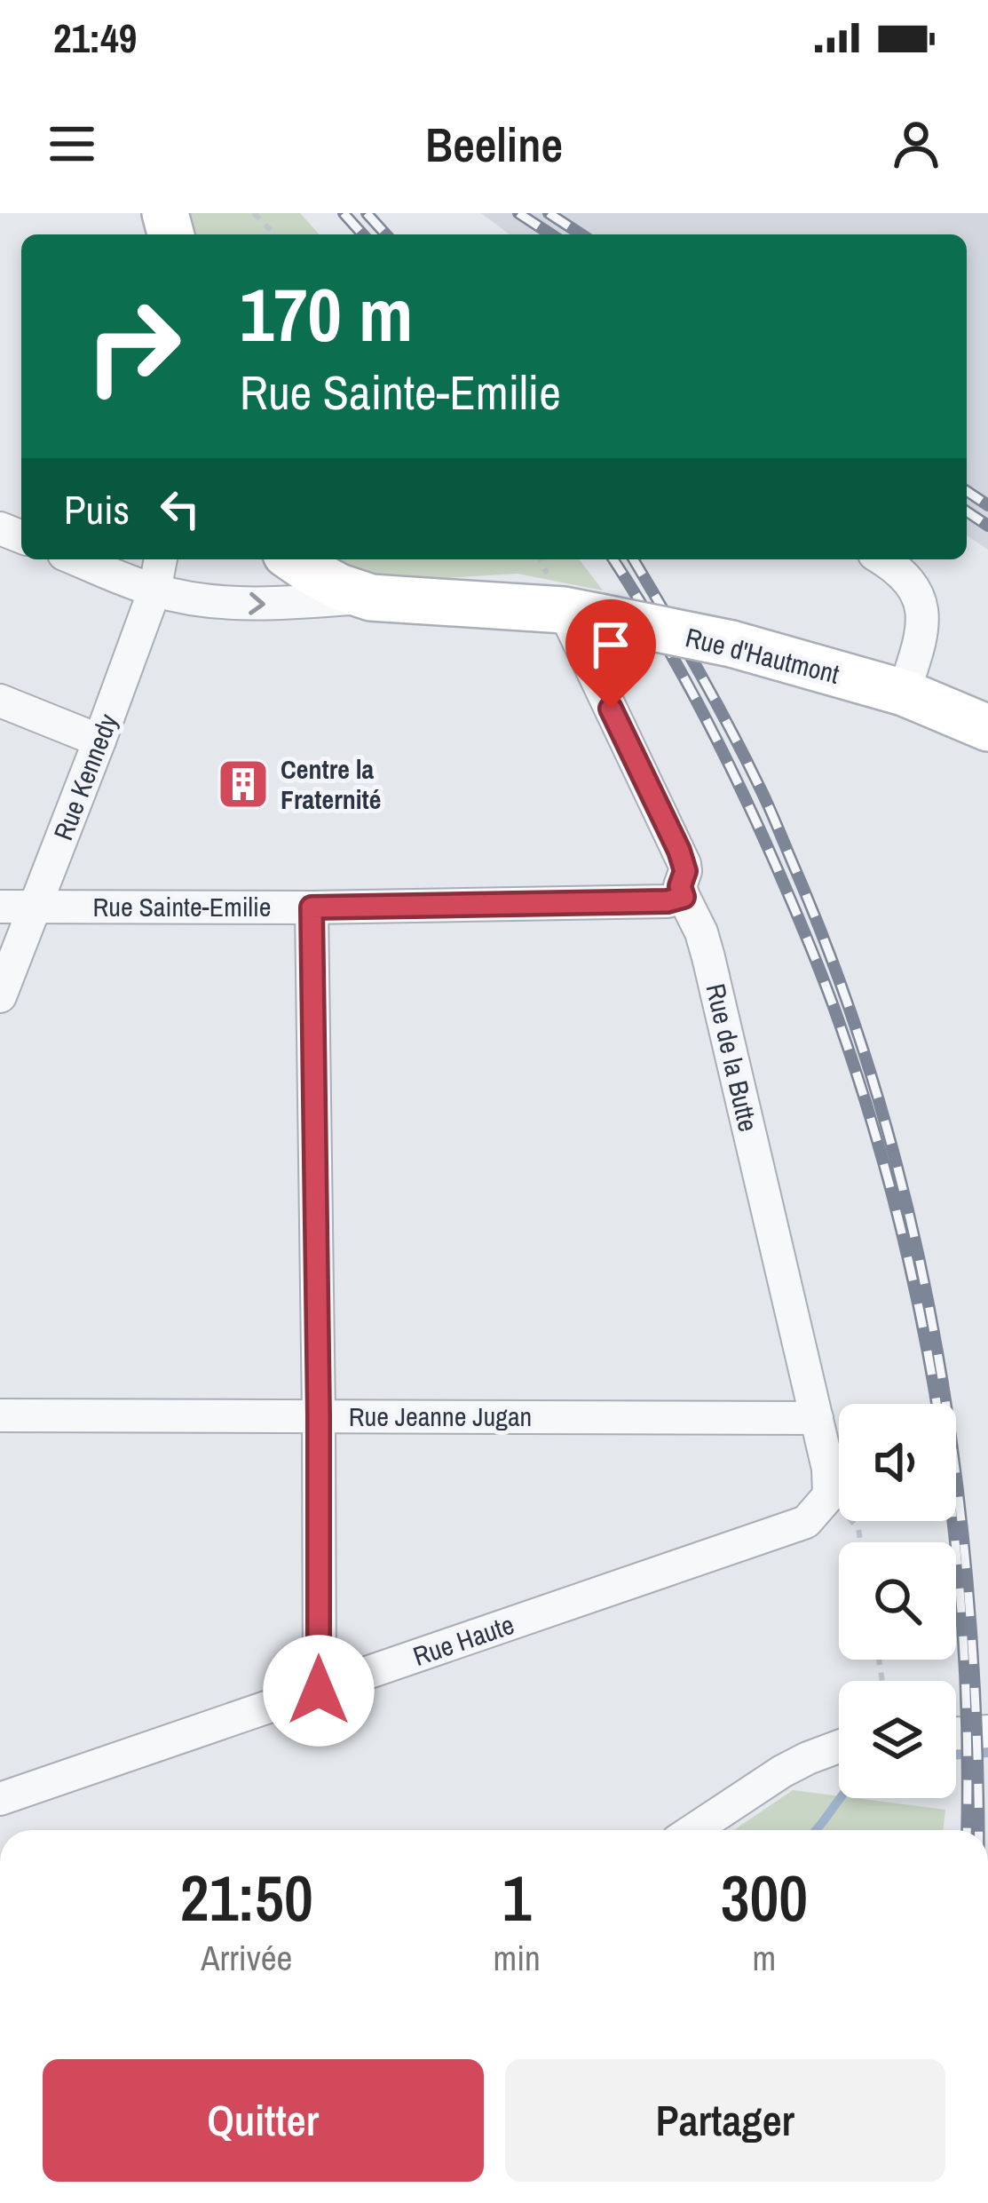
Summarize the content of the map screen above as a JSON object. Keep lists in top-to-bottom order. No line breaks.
{"streets":{"street":["Rue d'Hautmont","Rue Kennedy","Rue Sainte-Emilie","Rue de la Butte","Rue Jeanne Jugan","Rue Haute"]},"crossings":[["Rue d'Hautmont","Rue de la Butte"],["Rue Kennedy","Rue Sainte-Emilie"],["Rue Sainte-Emilie","Rue de la Butte"],["Rue de la Butte","Rue Jeanne Jugan"],["Rue de la Butte","Rue Haute"]],"places":{"building":["Centre la Fraternité"]},"page":{"status":"21:49","header":"Beeline","turn":["170 m","Rue Sainte-Emilie"],"then":"Puis","eta":["21:50","Arrivée","1","min","300","m"],"buttons":["Quitter","Partager"]}}
